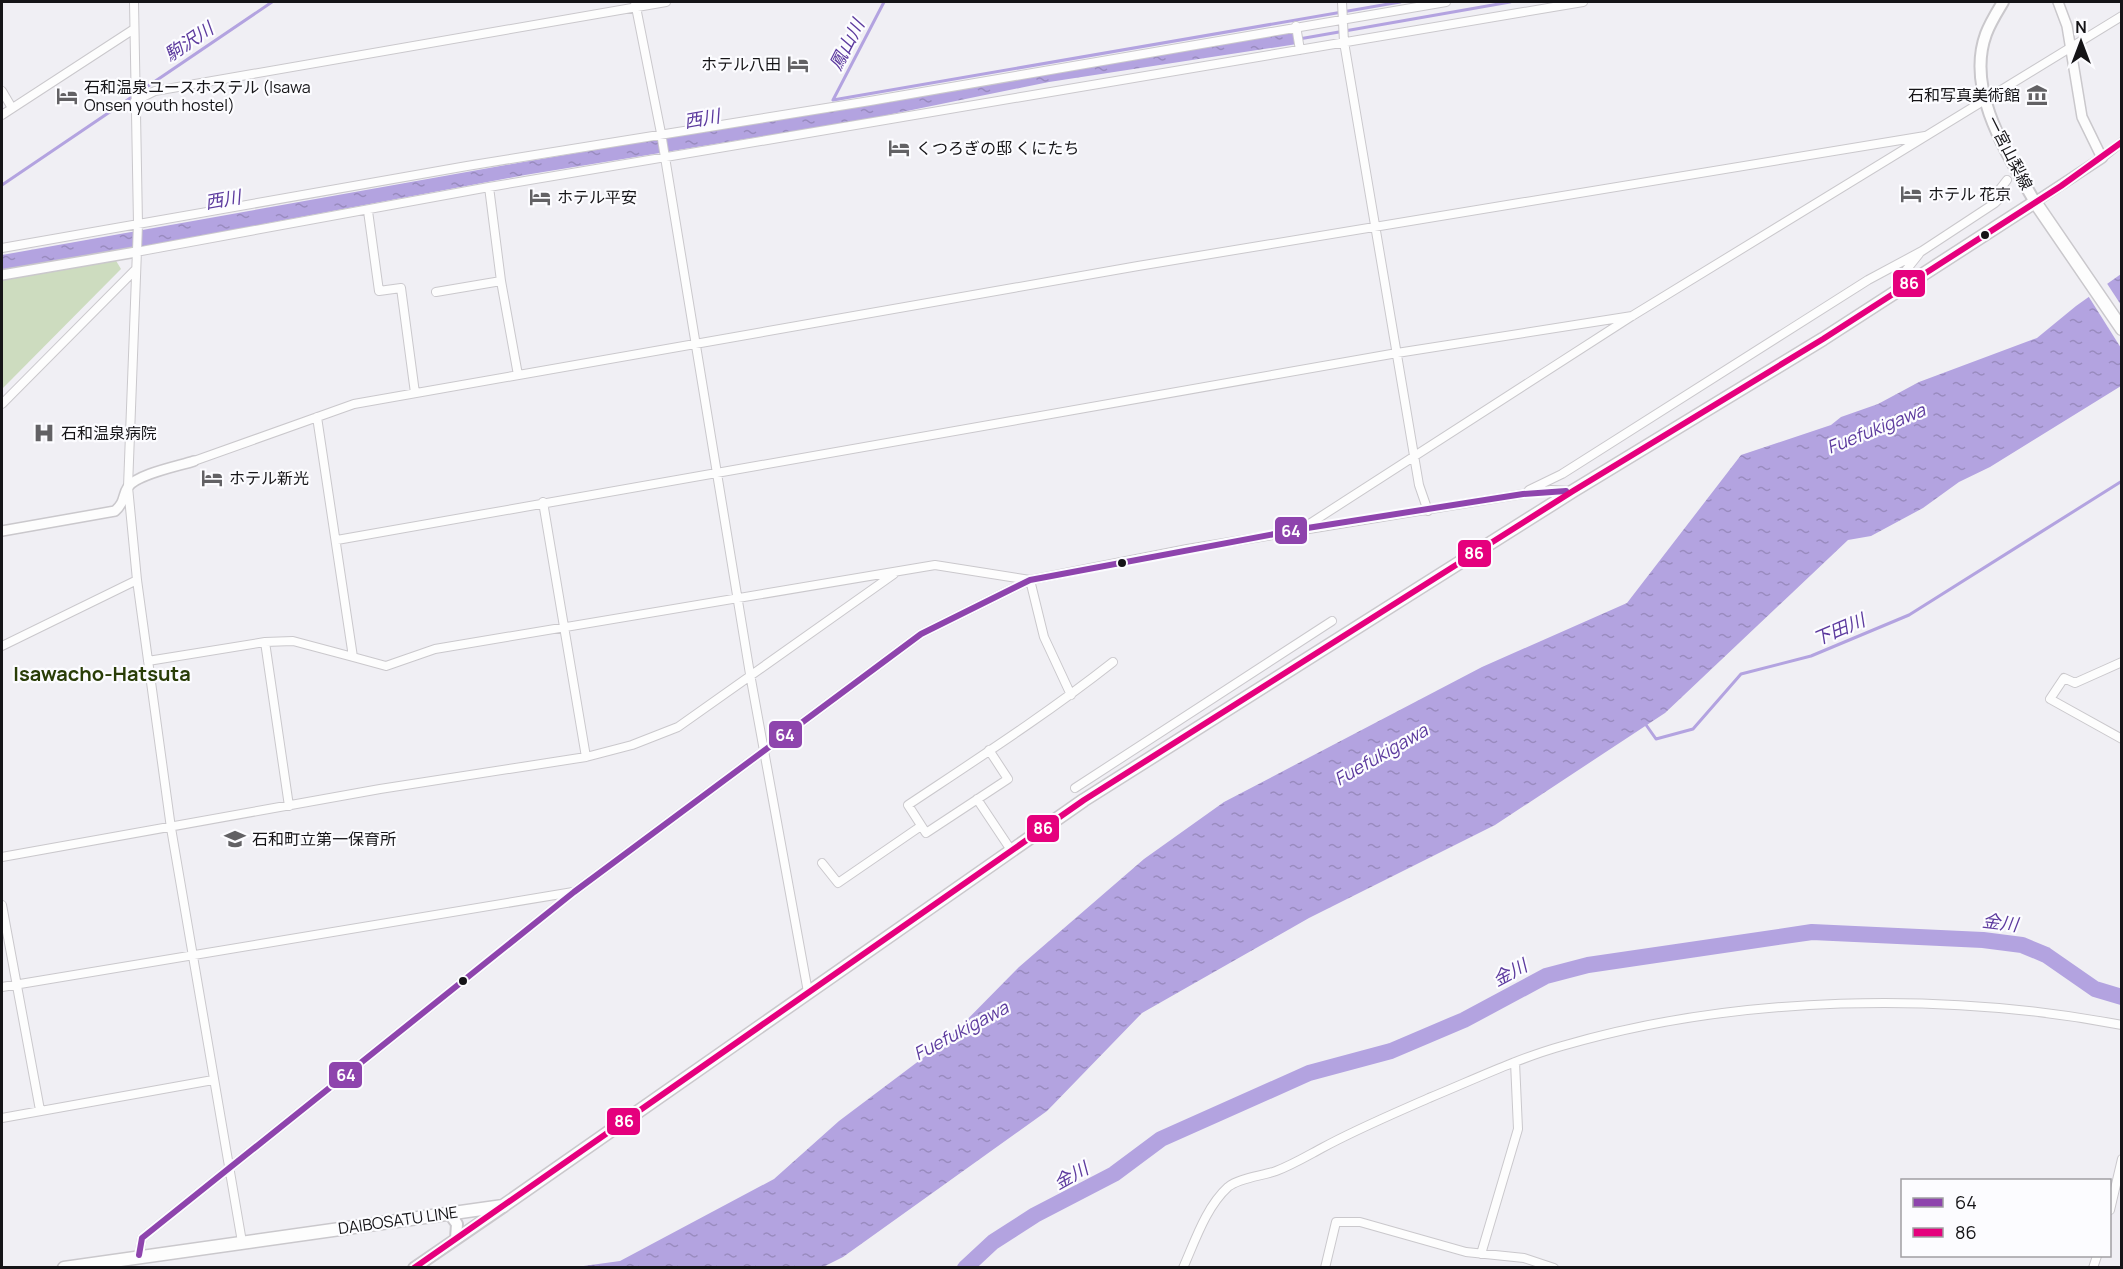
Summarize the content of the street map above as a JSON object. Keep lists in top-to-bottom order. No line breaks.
{"streets":{"highway":["DAIBOSATU LINE"],"main road":["一宮山梨線"]},"crossings":[["一宮山梨線","DAIBOSATU LINE"]],"districts":["Isawacho-Hatsuta"],"water":["駒沢川","鳳山川","西川","Fuefukigawa","下田川","金川"],"places":{"hotel":["ホテル八田","石和温泉ユースホステル (Isawa Onsen youth hostel)","くつろぎの邸 くにたち","ホテル 花京","ホテル平安","ホテル新光"],"museum":["石和写真美術館"],"hospital":["石和温泉病院"],"school or university":["石和町立第一保育所"]},"lines":["transit line 86","transit line 64"],"legend":["64","86"],"north":"top"}
